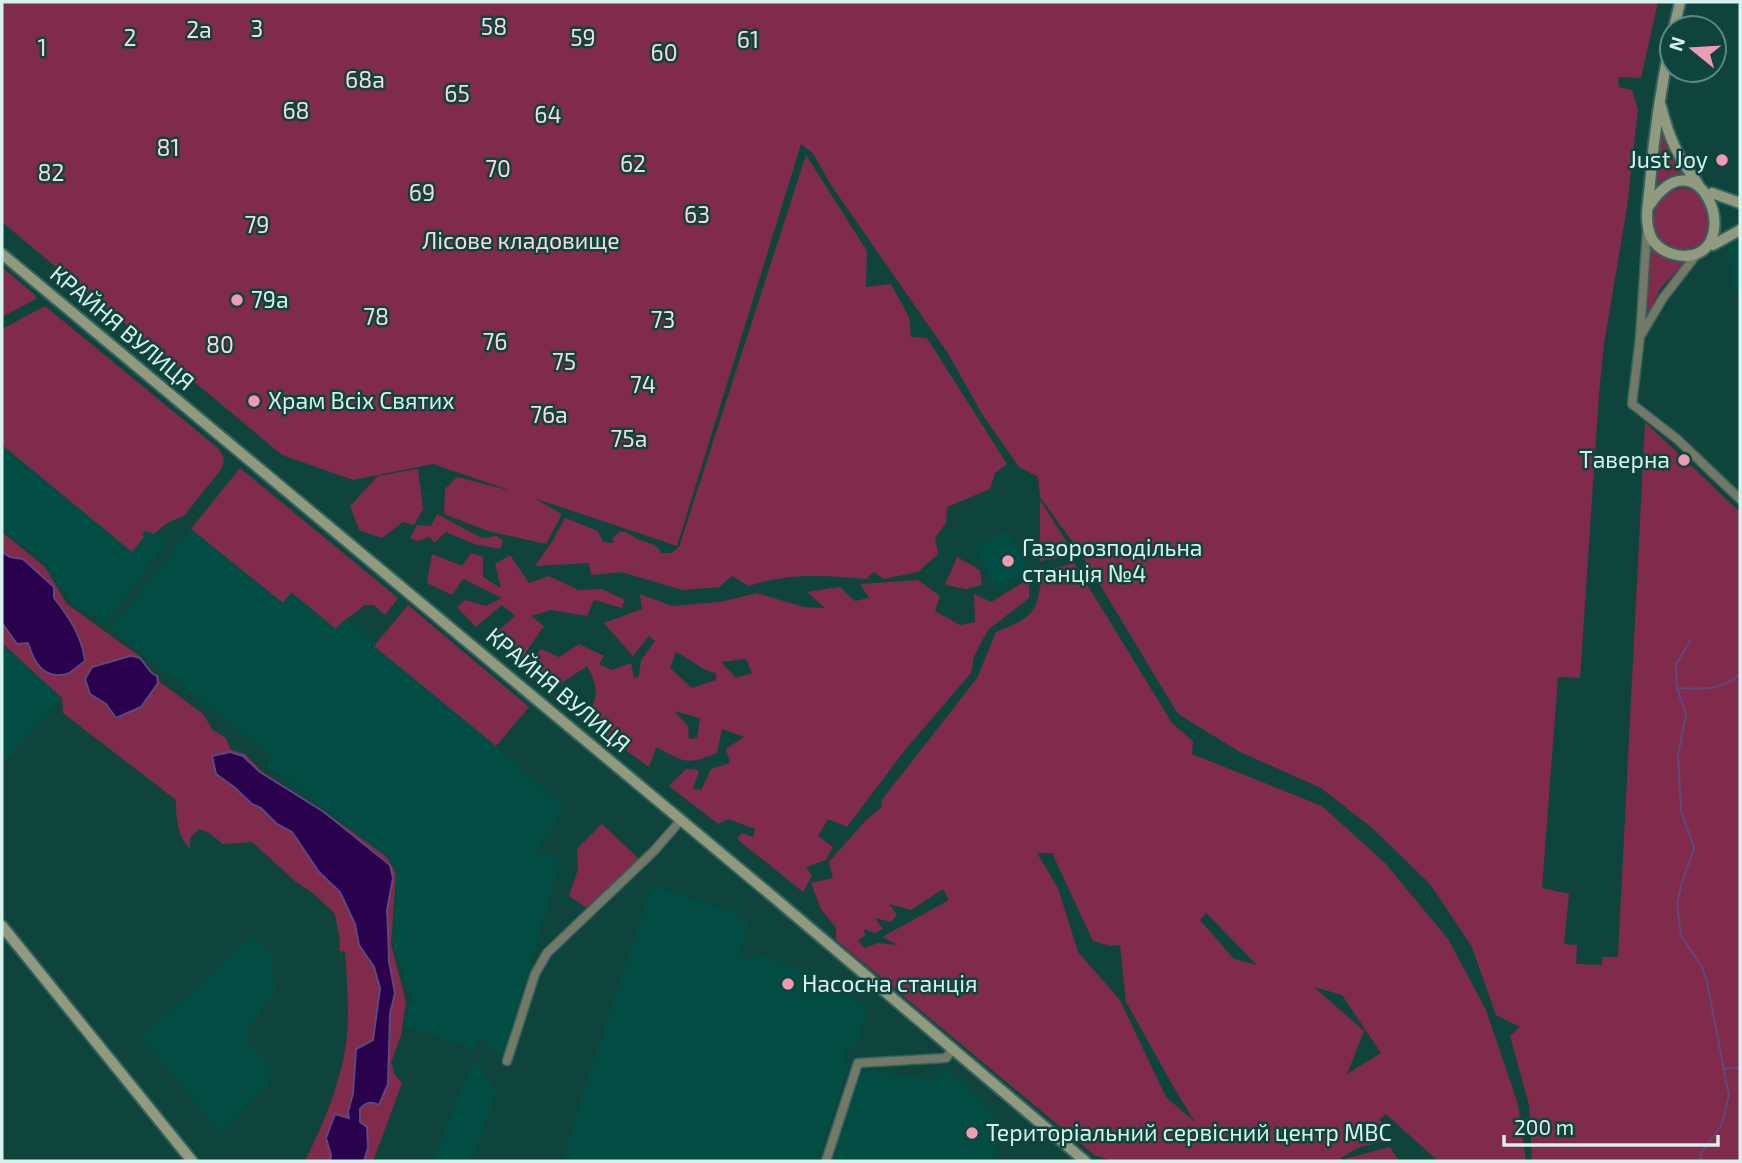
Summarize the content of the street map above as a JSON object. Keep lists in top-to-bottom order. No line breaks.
{"streets":{"street":["КРАЙНЯ ВУЛИЦЯ"]},"parks":["58","3","2а","2","59","61","1","60","68а","65","68","64","81","62","70","82","69","63","79","Лісове кладовище","78","73","76","80","75","74","76а","75а"],"places":["Just Joy","79а","Храм Всіх Святих","Таверна","Газорозподільна станція №4","Насосна станція","Територіальний сервісний центр МВС"],"scale_bar":"200 m","north":"left"}
